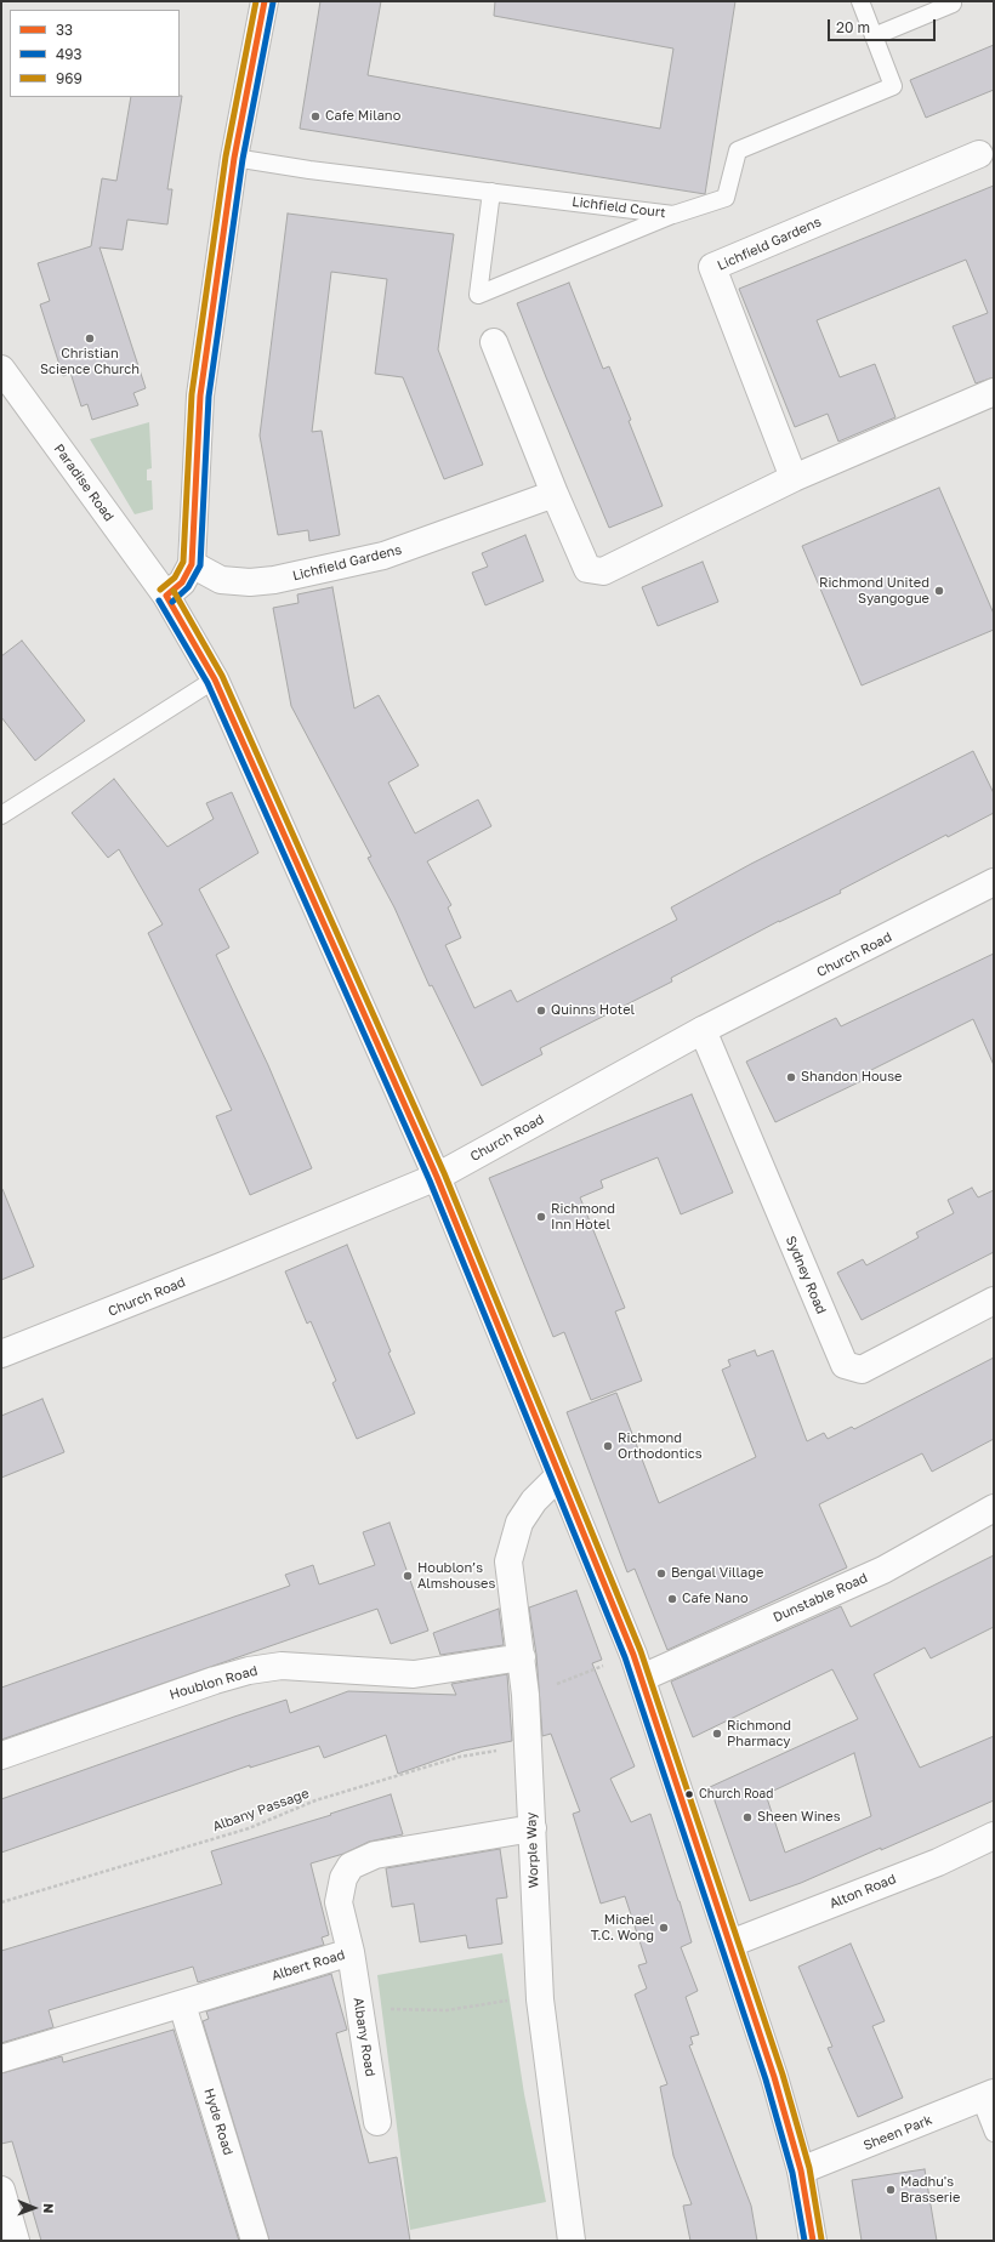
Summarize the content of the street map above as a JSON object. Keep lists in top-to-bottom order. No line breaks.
{"streets":{"street":["Lichfield Gardens","Paradise Road","Church Road","Sydney Road","Dunstable Road","Houblon Road","Worple Way","Alton Road","Albert Road","Albany Road","Hyde Road","Sheen Park"],"lane":["Lichfield Court"],"path":["Albany Passage"]},"crossings":[["Paradise Road","Church Road"],["Paradise Road","Dunstable Road"],["Paradise Road","Worple Way"],["Paradise Road","Alton Road"],["Paradise Road","Sheen Park"],["Church Road","Sydney Road"],["Houblon Road","Worple Way"],["Albany Passage","Worple Way"],["Worple Way","Albert Road"],["Albert Road","Albany Road"],["Albert Road","Hyde Road"]],"places":["Cafe Milano","Christian Science Church","Richmond United Syangogue","Quinns Hotel","Shandon House","Richmond Inn Hotel","Richmond Orthodontics","Bengal Village","Houblon’s Almshouses","Cafe Nano","Richmond Pharmacy","Church Road","Sheen Wines","Michael T.C. Wong","Madhu's Brasserie"],"lines":["transit line 33","transit line 969","transit line 493"],"legend":["33","493","969"],"scale_bar":"20 m","north":"right"}
